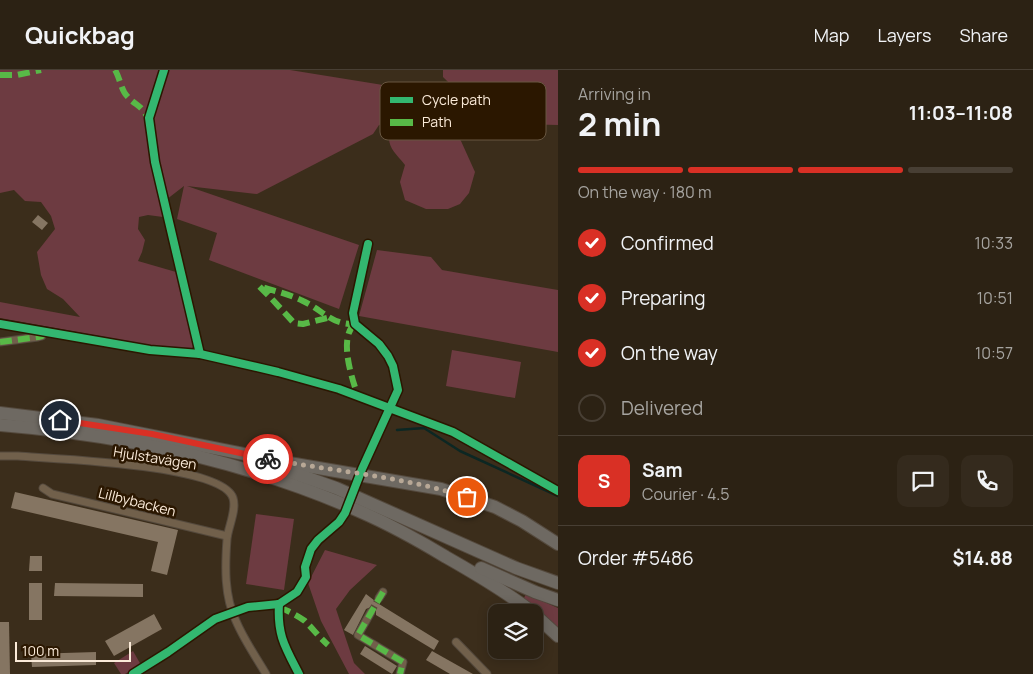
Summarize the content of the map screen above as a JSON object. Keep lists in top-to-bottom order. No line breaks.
{"streets":{"street":["Hjulstavägen","Lillbybacken"]},"crossings":[["Hjulstavägen","Lillbybacken"]],"legend":["Cycle path","Path"],"scale_bar":"100 m","page":{"header":"Quickbag","nav":["Map","Layers","Share"],"heading":["2 min","Arriving in","11:03–11:08"],"panel":["Sam","Courier · 4.5","Order #5486","$14.88"],"bar":"On the way · 180 m","list":[["Confirmed","10:33"],["Preparing","10:51"],["On the way","10:57"],"Delivered"],"round":"S","scale":"100 m"}}
